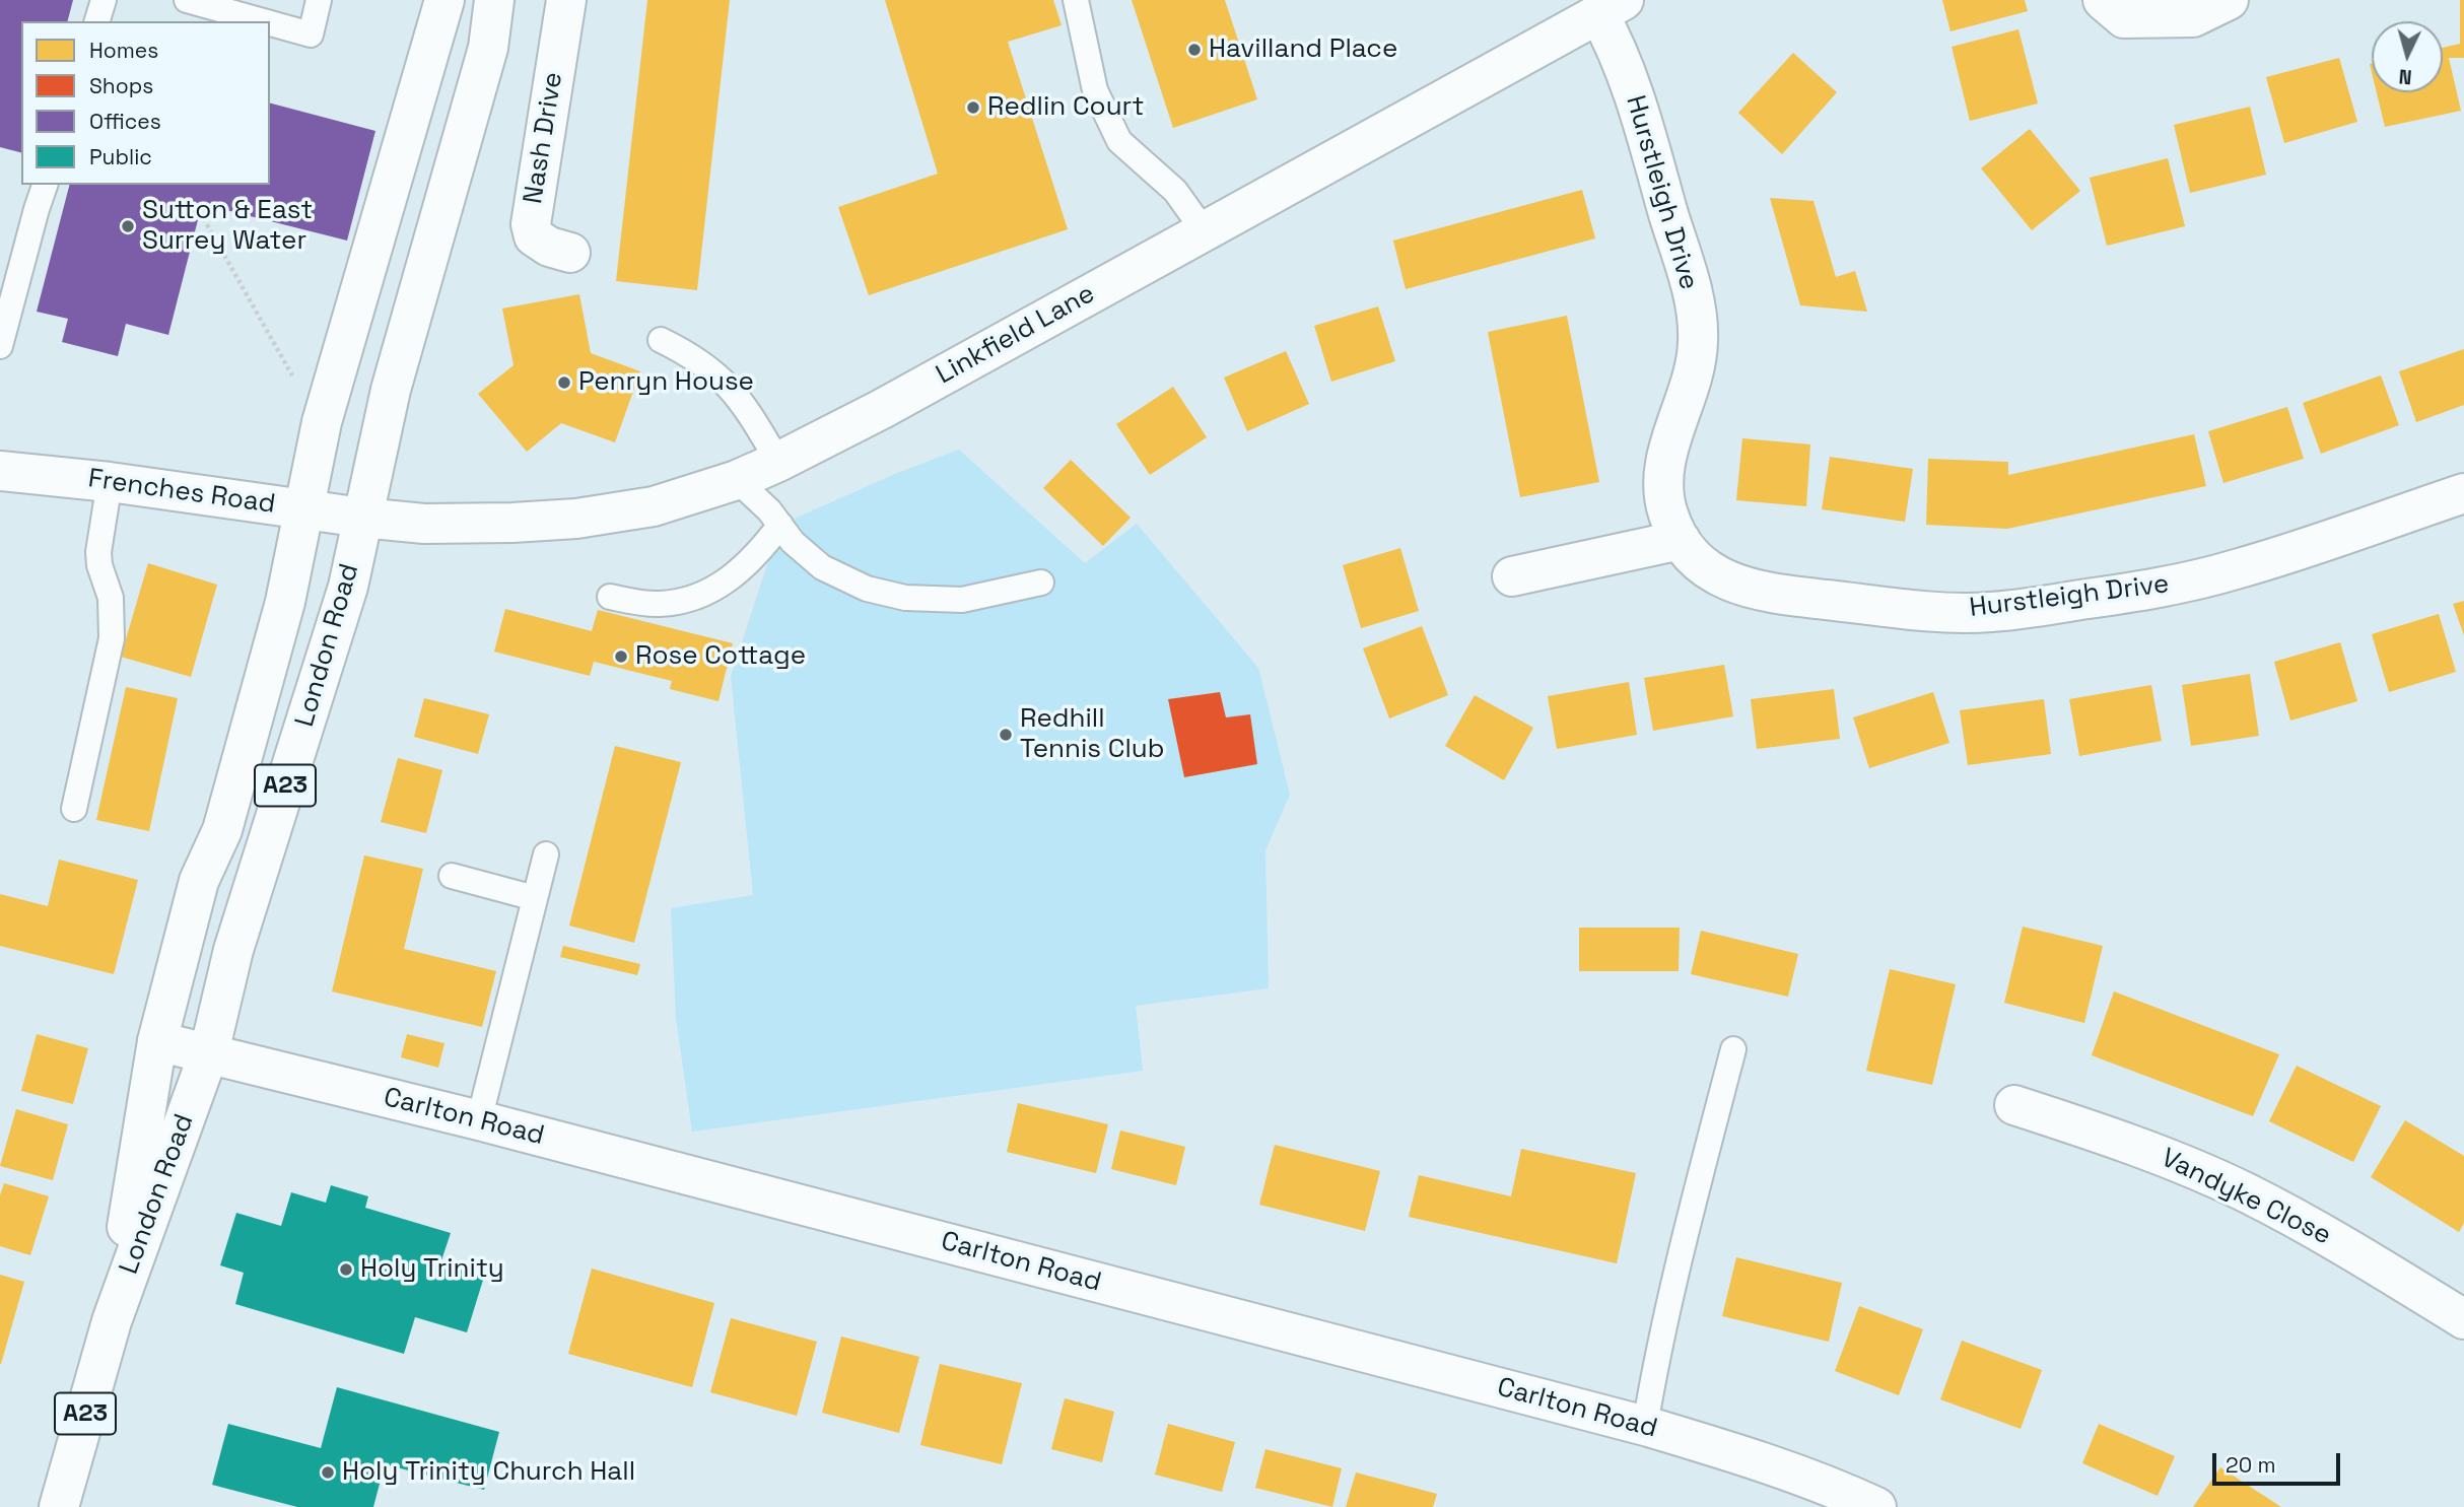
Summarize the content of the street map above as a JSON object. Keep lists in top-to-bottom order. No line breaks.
{"streets":{"street":["Nash Drive","Hurstleigh Drive","Linkfield Lane","Frenches Road","London Road","A23","Carlton Road","Vandyke Close"]},"crossings":[["Hurstleigh Drive","Linkfield Lane"],["Linkfield Lane","Frenches Road"],["Linkfield Lane","London Road"],["Frenches Road","London Road"],["London Road","Carlton Road"]],"places":["Havilland Place","Redlin Court","Sutton & East Surrey Water","Penryn House","Rose Cottage","Redhill Tennis Club","Holy Trinity","Holy Trinity Church Hall"],"legend":["Homes","Shops","Offices","Public"],"scale_bar":"20 m","north":"bottom"}
